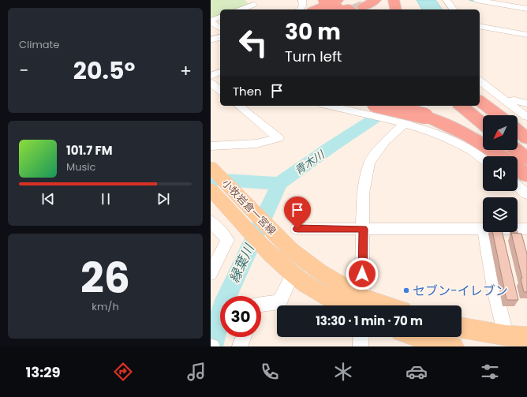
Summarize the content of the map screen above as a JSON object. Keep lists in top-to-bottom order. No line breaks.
{"streets":{"main road":["小牧岩倉一宮線"]},"water":["青木川","縁葉川"],"places":["セブン-イレブン"],"north":"bottom left","page":{"tile":["Climate",["26","km/h"]],"turn":["30 m","Turn left"],"heat":["−","20.5°","+"],"then":"Then","song":["101.7 FM","Music"],"limit":"30","trip":"13:30 · 1 min · 70 m","tabs":"13:29"}}
